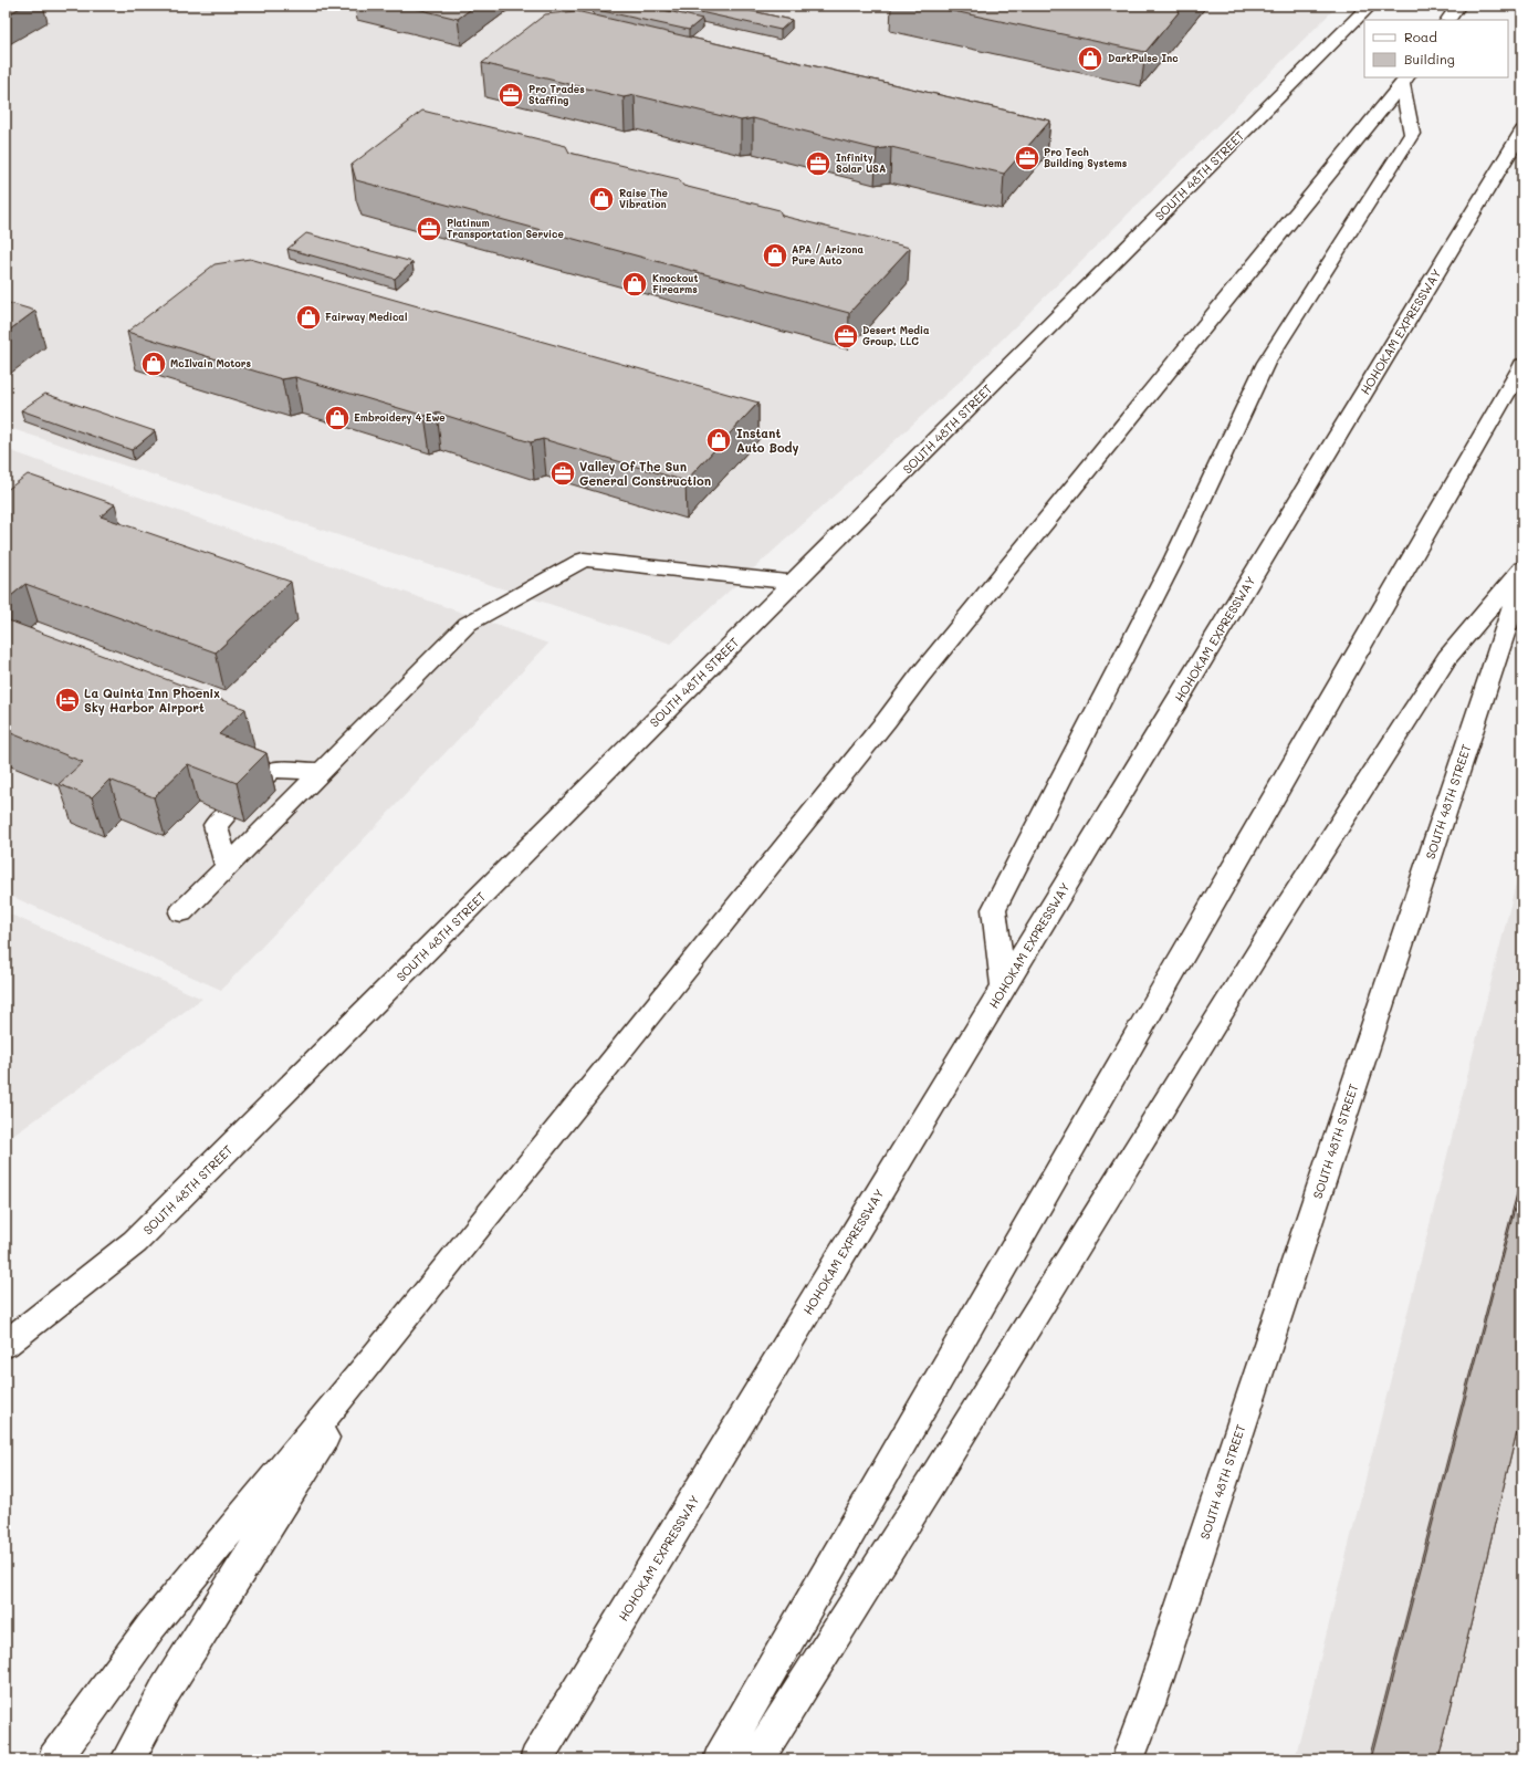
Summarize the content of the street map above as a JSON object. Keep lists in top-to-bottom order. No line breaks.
{"streets":{"main road":["SOUTH 48TH STREET","HOHOKAM EXPRESSWAY"]},"places":{"shop":["DarkPulse Inc","Raise The Vibration","APA / Arizona Pure Auto","Knockout Firearms","Fairway Medical","McIlvain Motors","Embroidery 4 Ewe","Instant Auto Body"],"office":["Pro Trades Staffing","Pro Tech Building Systems","Infinity Solar USA","Platinum Transportation Service","Desert Media Group, LLC","Valley Of The Sun General Construction"],"hotel":["La Quinta Inn Phoenix Sky Harbor Airport"]},"legend":["Road","Building"]}
